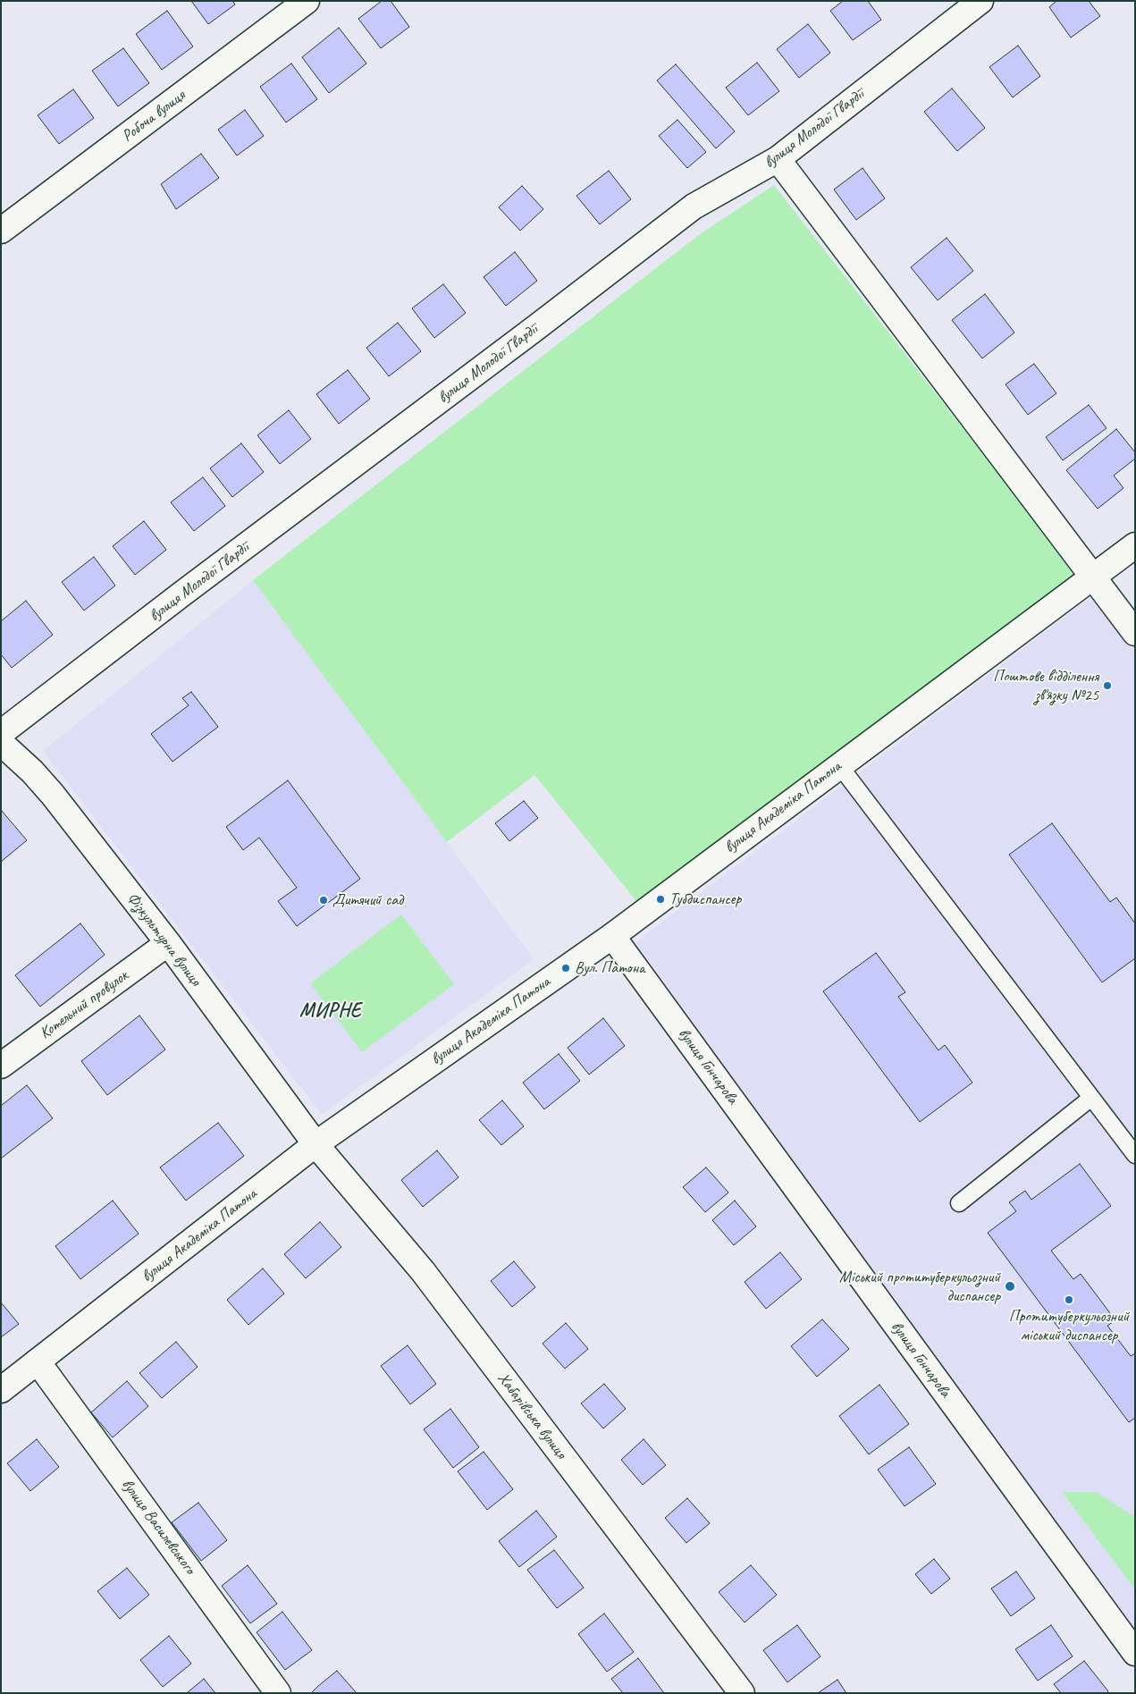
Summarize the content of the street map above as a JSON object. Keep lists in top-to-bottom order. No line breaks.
{"streets":{"street":["Робоча вулиця","вулиця Молодої Гвардії","вулиця Академіка Патона","Фізкультурна вулиця","Котельний провулок","вулиця Гончарова","Хабарівська вулиця","вулиця Василевського"]},"crossings":[["вулиця Академіка Патона","Фізкультурна вулиця"],["вулиця Академіка Патона","вулиця Гончарова"],["вулиця Академіка Патона","Хабарівська вулиця"],["вулиця Академіка Патона","вулиця Василевського"],["Фізкультурна вулиця","Котельний провулок"],["Фізкультурна вулиця","Хабарівська вулиця"]],"districts":["МИРНЕ"],"places":["Поштове відділення зв'язку №25","Тубдиспансер","Дитячий сад","Вул. Патона","Міський протитуберкульозний диспансер","Протитуберкульозний міський диспансер"]}
